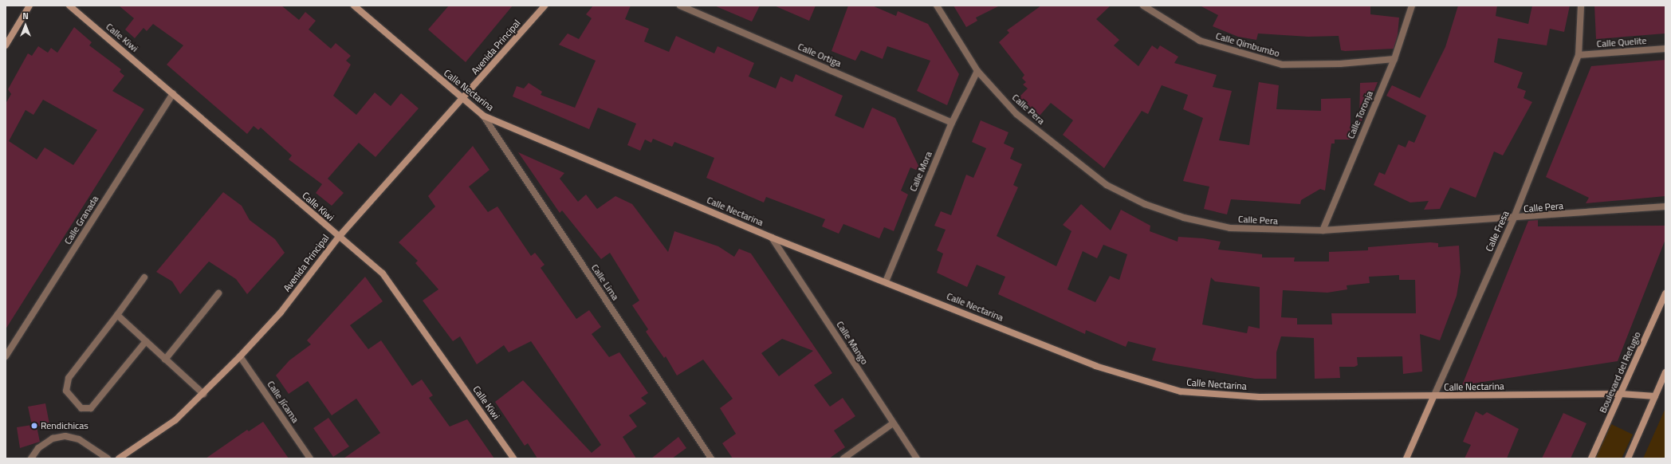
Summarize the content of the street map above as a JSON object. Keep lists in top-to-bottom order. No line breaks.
{"streets":{"street":["Calle Kiwi","Calle Quelite","Calle Qimbumbo","Avenida Principal","Calle Ortiga","Calle Nectarina","Calle Pera","Calle Toronja","Calle Mora","Calle Granada","Calle Fresa","Calle Lima","Calle Mango","Boulevard del Refugio","Calle Jícama"]},"crossings":[["Calle Kiwi","Avenida Principal"],["Calle Kiwi","Calle Granada"],["Calle Quelite","Calle Fresa"],["Calle Qimbumbo","Calle Toronja"],["Avenida Principal","Calle Nectarina"],["Avenida Principal","Calle Jícama"],["Calle Ortiga","Calle Mora"],["Calle Nectarina","Calle Mora"],["Calle Nectarina","Calle Fresa"],["Calle Nectarina","Calle Lima"],["Calle Nectarina","Calle Mango"],["Calle Nectarina","Boulevard del Refugio"],["Calle Pera","Calle Toronja"],["Calle Pera","Calle Mora"],["Calle Pera","Calle Fresa"]],"places":["Rendichicas"],"north":"top"}
